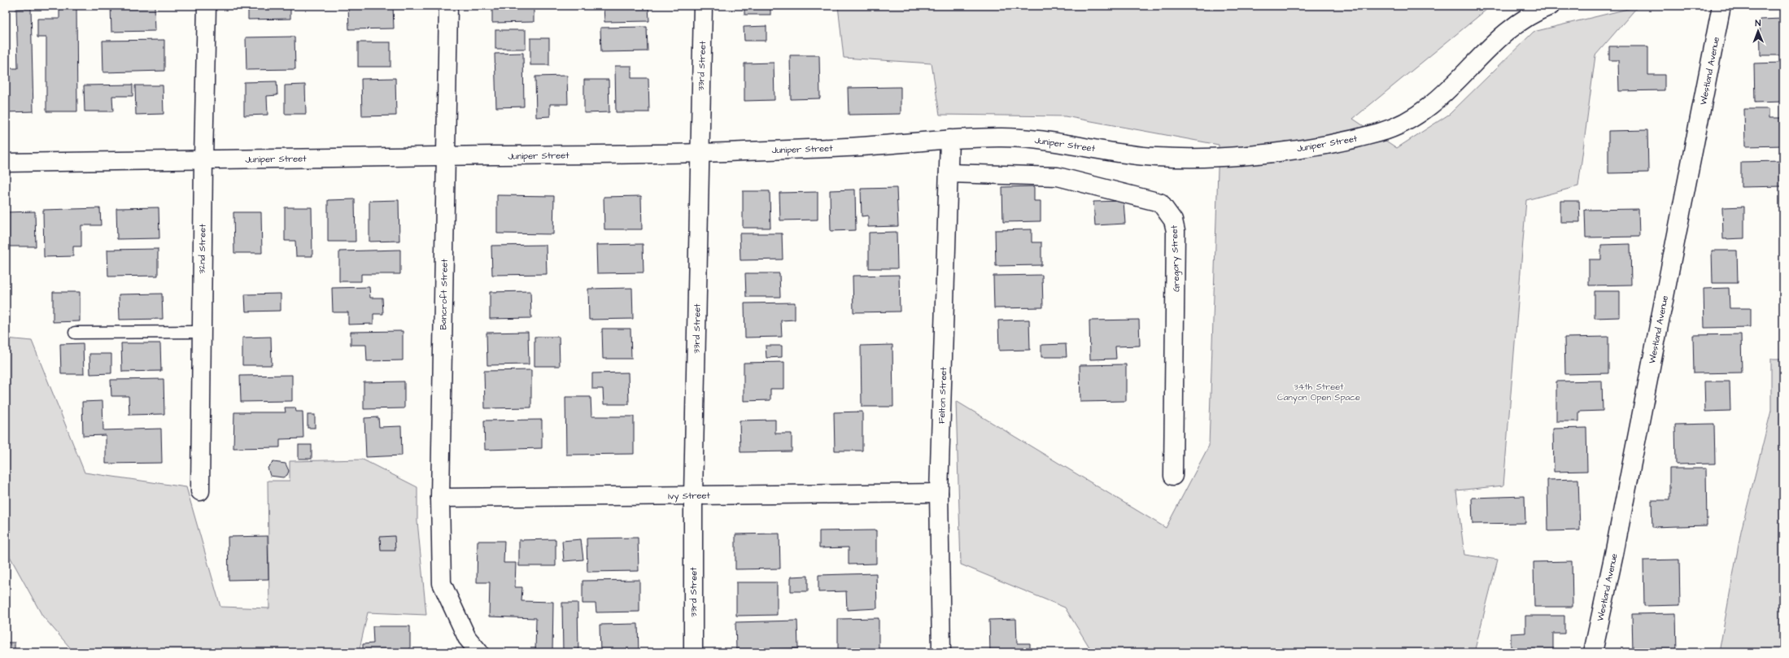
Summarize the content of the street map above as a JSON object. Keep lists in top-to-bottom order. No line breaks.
{"streets":{"street":["33rd Street","Westland Avenue","Juniper Street","32nd Street","Gregory Street","Bancroft Street","Felton Street","Ivy Street"]},"crossings":[["33rd Street","Juniper Street"],["33rd Street","Ivy Street"],["Juniper Street","32nd Street"],["Juniper Street","Bancroft Street"],["Juniper Street","Felton Street"],["Gregory Street","Felton Street"],["Bancroft Street","Ivy Street"],["Felton Street","Ivy Street"]],"parks":["34th Street Canyon Open Space"],"north":"top"}
